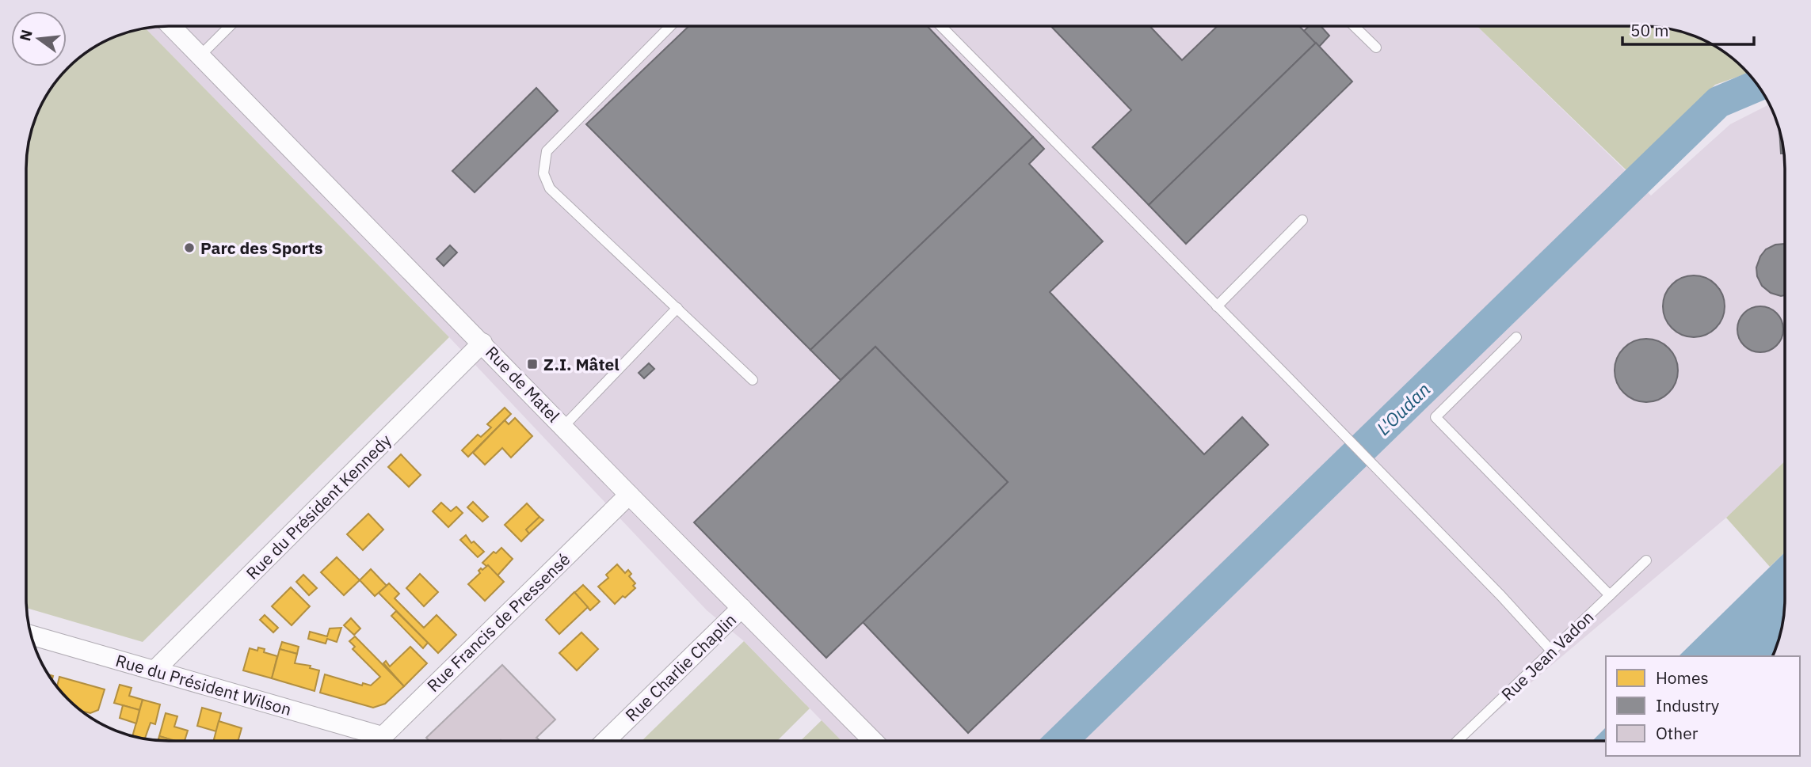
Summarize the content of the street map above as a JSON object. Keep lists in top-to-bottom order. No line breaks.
{"streets":{"street":["Rue de Matel","Rue du Président Kennedy","Rue Francis de Pressensé","Rue Charlie Chaplin","Rue du Président Wilson"],"lane":["Rue Jean Vadon"]},"crossings":[["Rue de Matel","Rue du Président Kennedy"],["Rue de Matel","Rue Francis de Pressensé"],["Rue de Matel","Rue Charlie Chaplin"],["Rue du Président Kennedy","Rue du Président Wilson"],["Rue Francis de Pressensé","Rue du Président Wilson"]],"water":["L'Oudan"],"places":{"other":["Parc des Sports"],"transit":["Z.I. Mâtel"]},"legend":["Homes","Industry","Other"],"scale_bar":"50 m","north":"left"}
